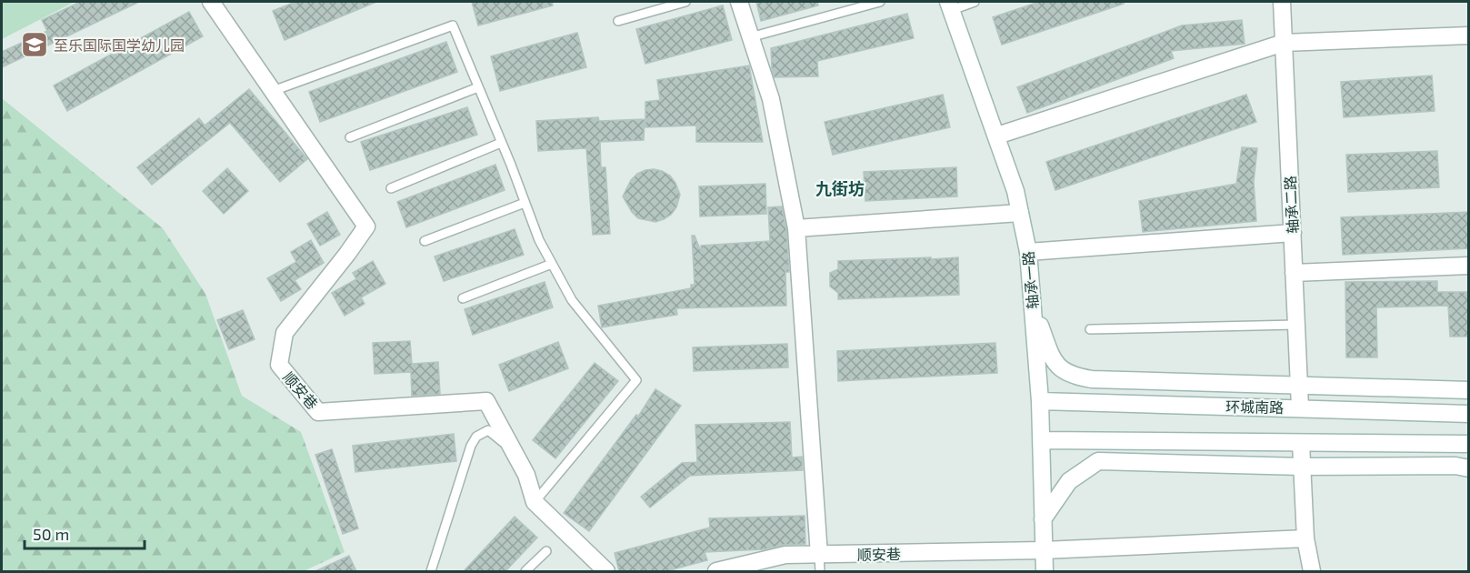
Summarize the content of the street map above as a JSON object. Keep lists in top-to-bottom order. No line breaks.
{"streets":{"street":["轴承二路","轴承一路","顺安巷","环城南路"]},"crossings":[["轴承二路","环城南路"],["轴承一路","顺安巷"],["轴承一路","环城南路"]],"districts":["九街坊"],"places":{"school or university":["至乐国际国学幼儿园"]},"scale_bar":"50 m"}
